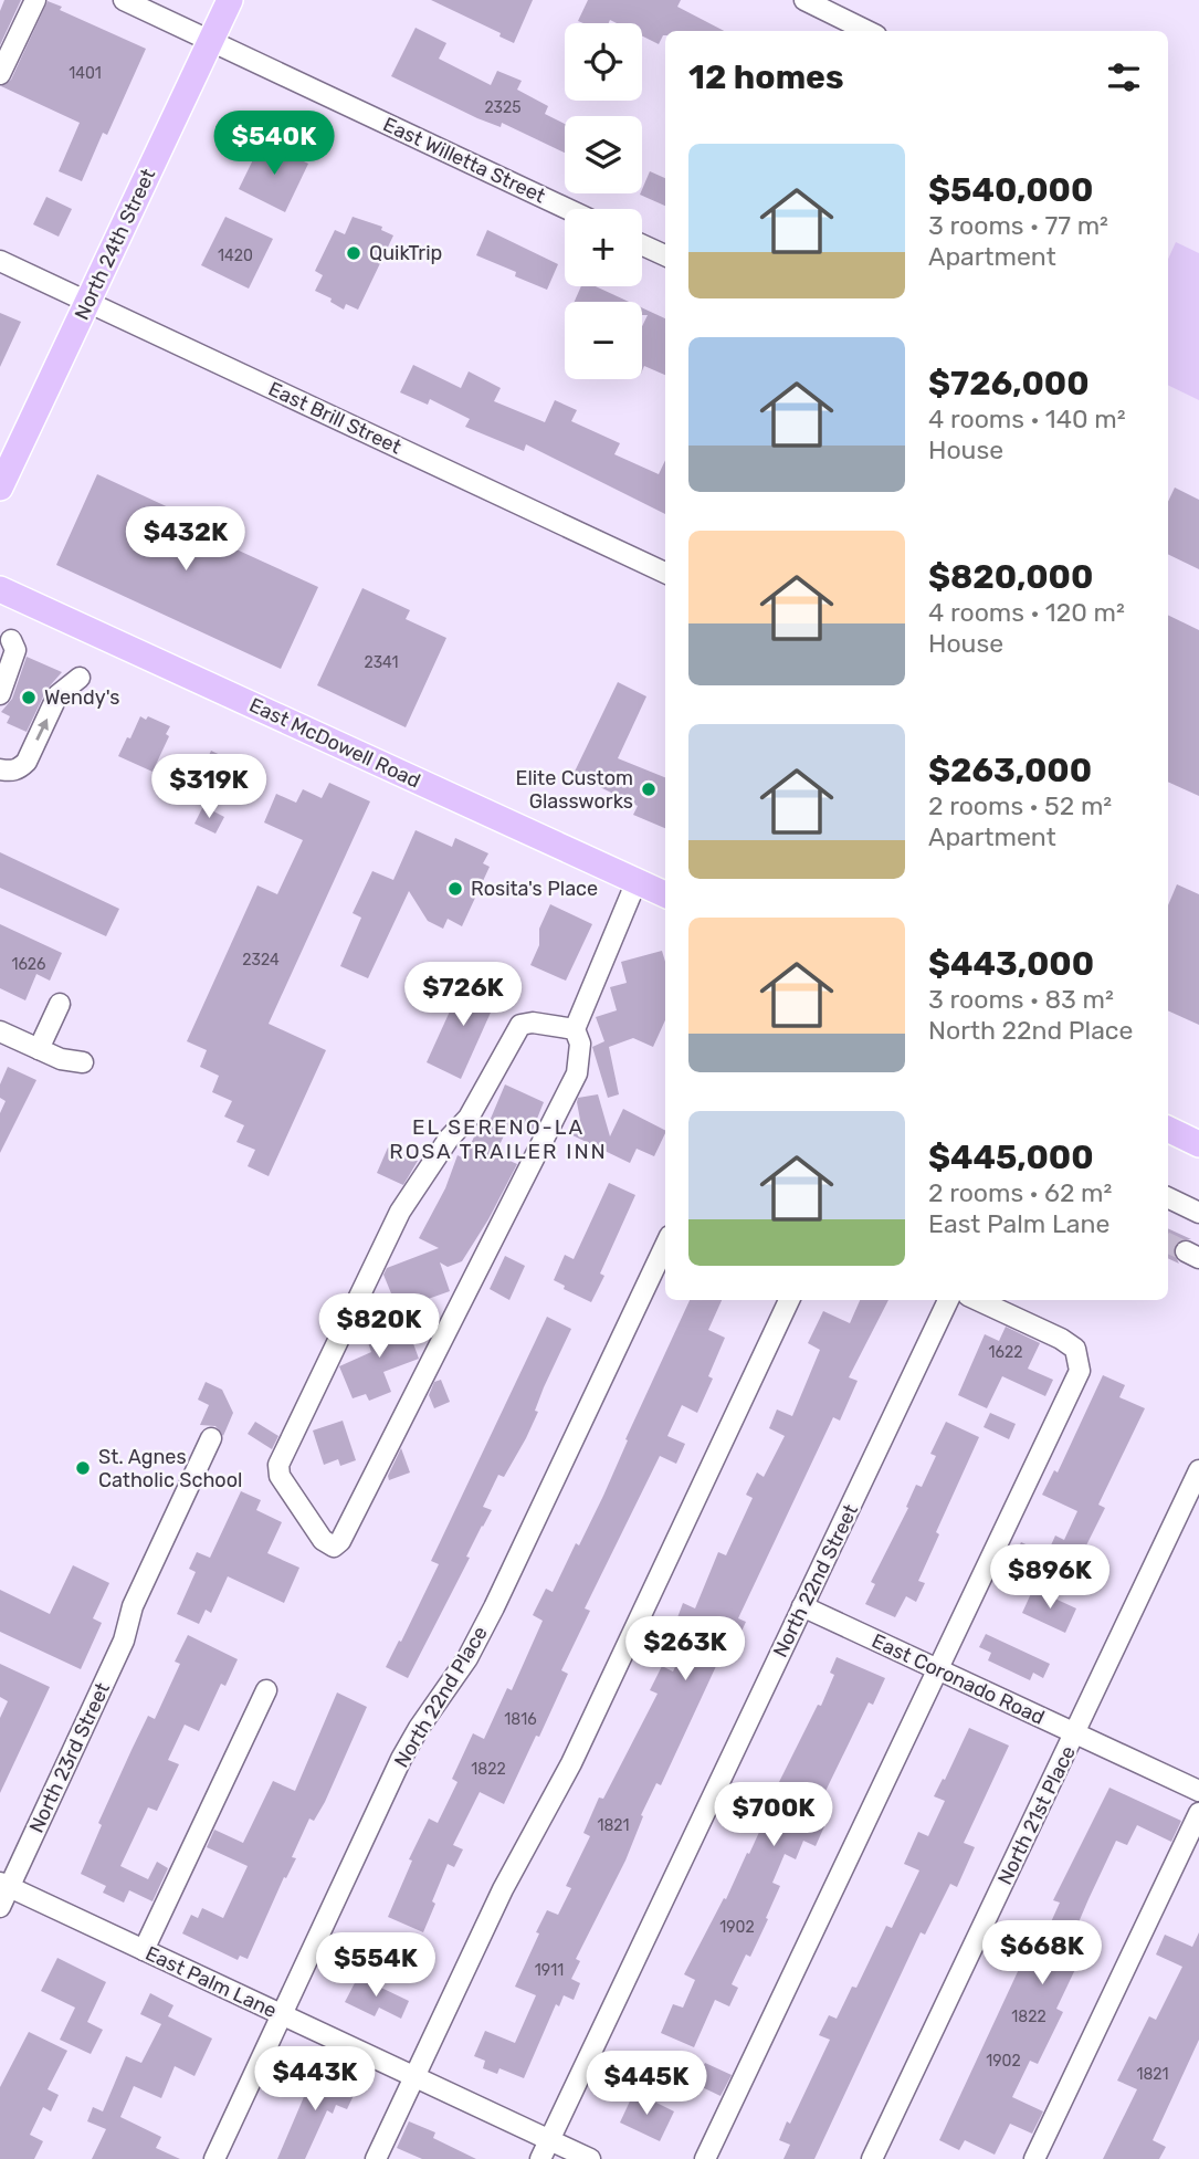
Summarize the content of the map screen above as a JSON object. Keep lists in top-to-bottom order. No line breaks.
{"streets":{"main road":["North 24th Street","East McDowell Road"],"street":["East Willetta Street","East Brill Street","North 22nd Street","East Coronado Road","North 22nd Place","North 23rd Street","North 21st Place","East Palm Lane"]},"crossings":[["East Willetta Street","North 24th Street"],["North 24th Street","East Brill Street"],["North 22nd Street","East Coronado Road"],["North 22nd Street","East Palm Lane"],["East Coronado Road","North 21st Place"],["North 22nd Place","East Palm Lane"],["North 23rd Street","East Palm Lane"]],"districts":["EL SERENO-LA ROSA TRAILER INN"],"places":["QuikTrip","Wendy's","Elite Custom Glassworks","Rosita's Place","St. Agnes Catholic School"],"house_numbers":["1401","2325","1420","2341","2324","1626","1622","1816","1822","1821","1902","1911","1822","1902","1821"],"page":{"map_buttons":["+","−"],"heading":"12 homes","price":["$540K","$432K","$319K","$726K","$820K","$896K","$263K","$700K","$668K","$554K","$443K","$445K"],"list":[{"name":"$540,000","note":"3 rooms · 77 m² · Apartment"},{"name":"$726,000","note":"4 rooms · 140 m² · House"},{"name":"$820,000","note":"4 rooms · 120 m² · House"},{"name":"$263,000","note":"2 rooms · 52 m² · Apartment"},{"name":"$443,000","note":"3 rooms · 83 m² · North 22nd Place"},{"name":"$445,000","note":"2 rooms · 62 m² · East Palm Lane"}]}}
